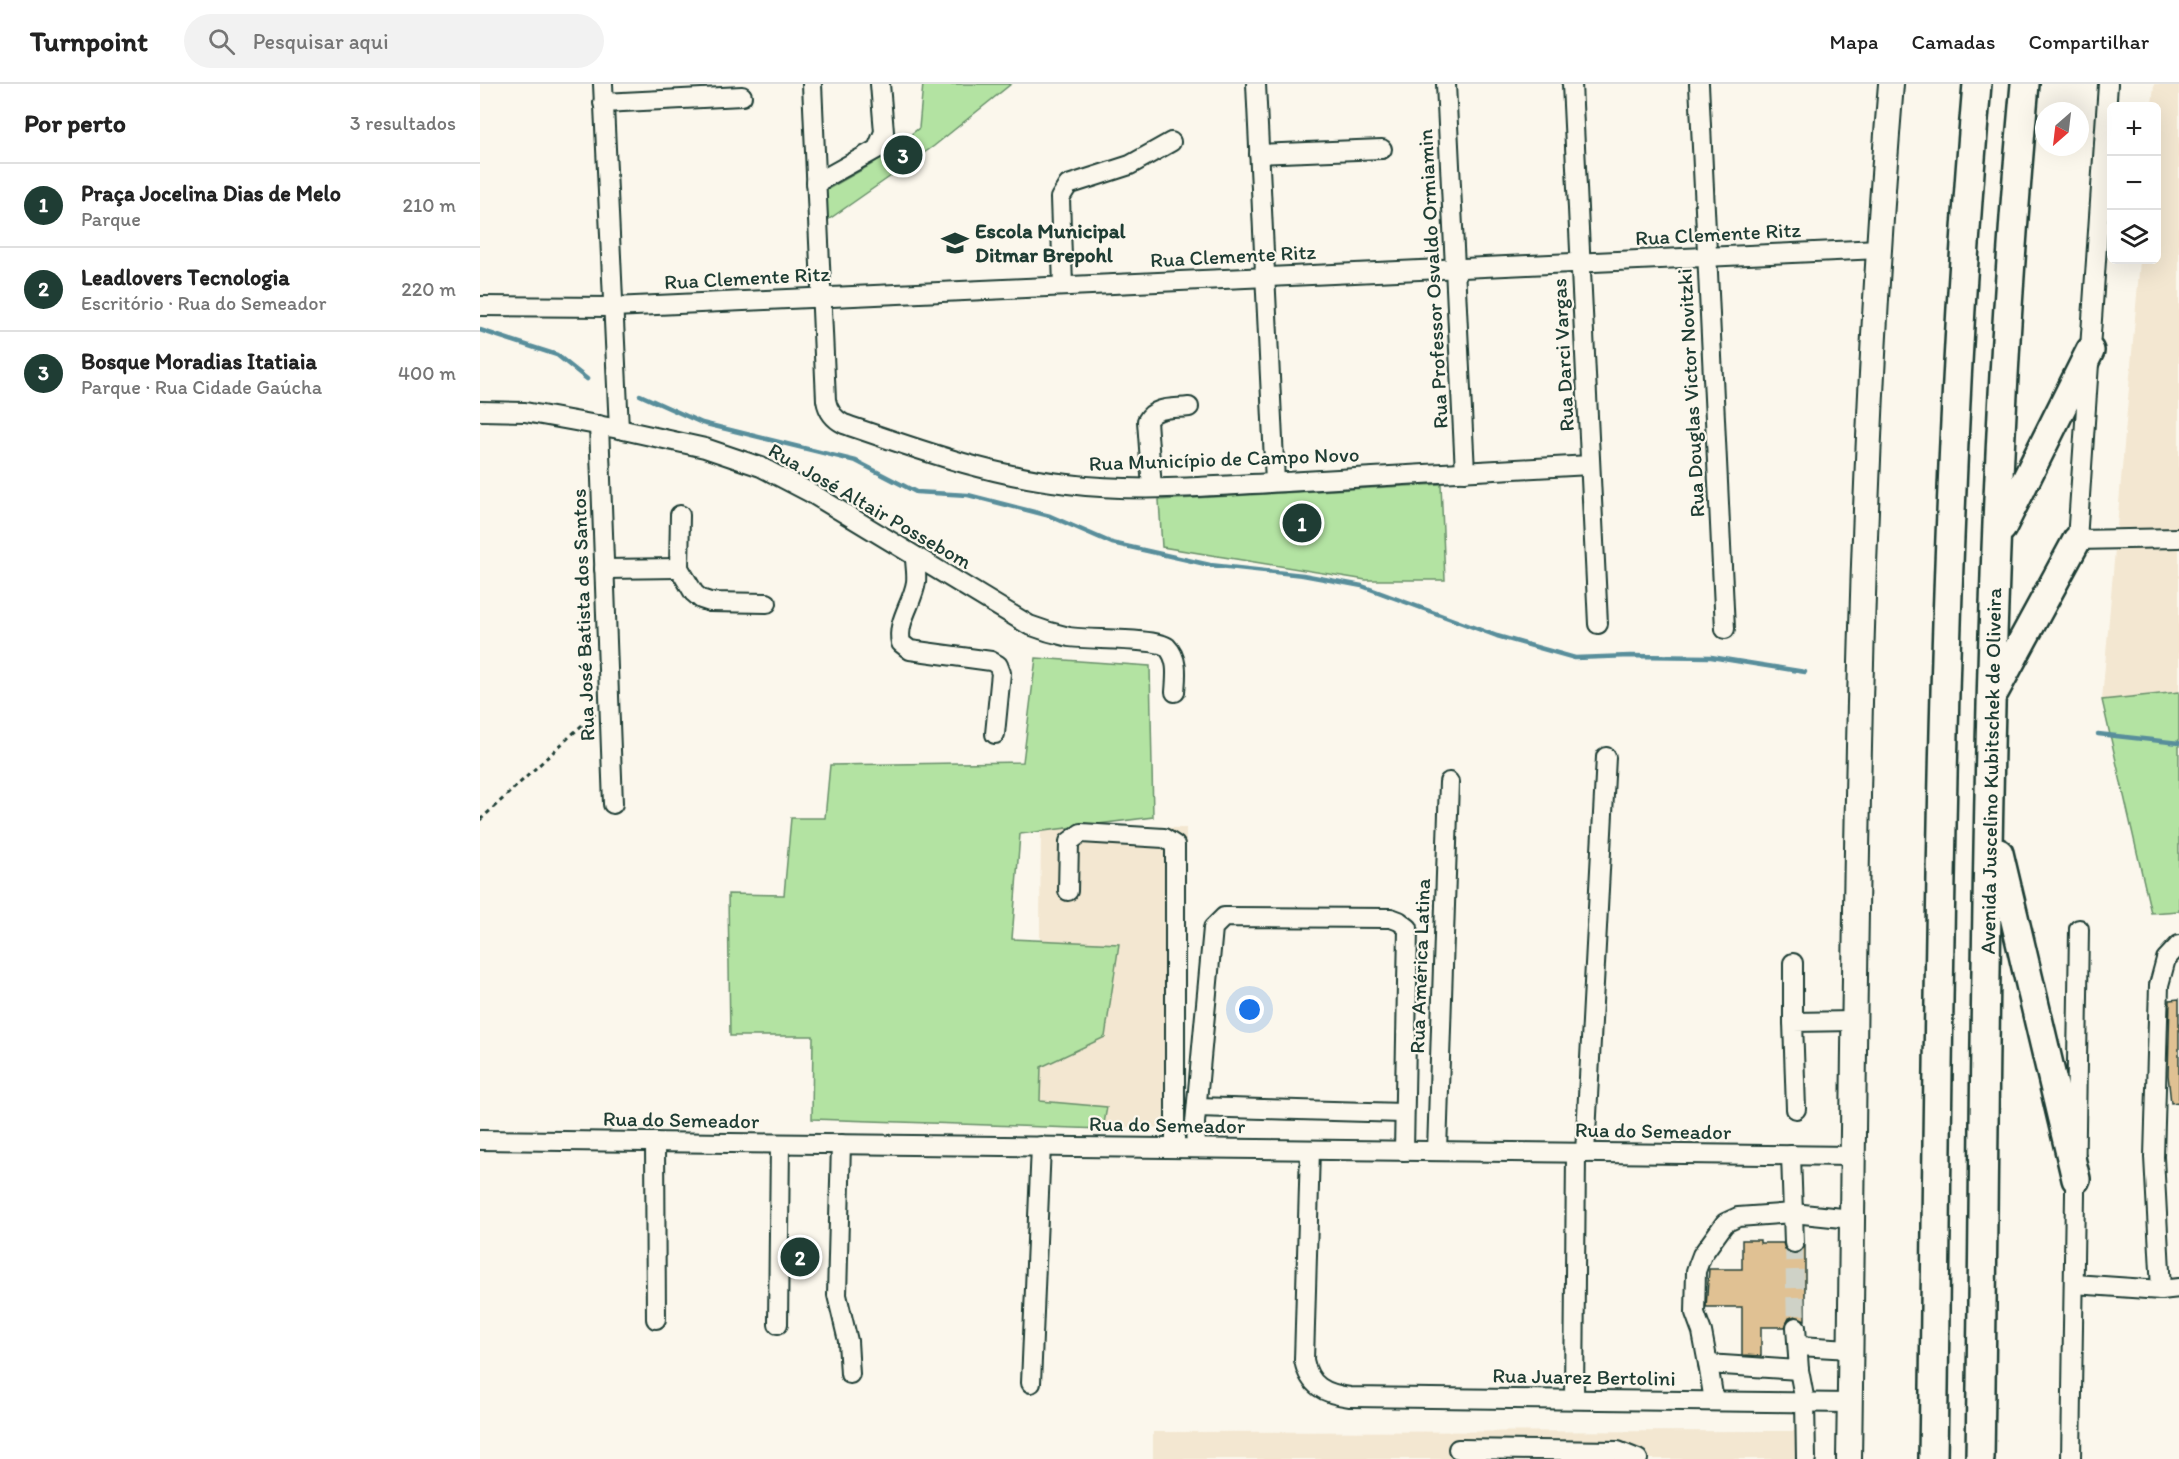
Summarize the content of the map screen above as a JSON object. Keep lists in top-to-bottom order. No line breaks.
{"streets":{"highway":["Avenida Juscelino Kubitschek de Oliveira"],"street":["Rua Clemente Ritz","Rua Professor Osvaldo Ormiamin","Rua Darci Vargas","Rua Douglas Victor Novitzki","Rua Município de Campo Novo","Rua José Altair Possebom","Rua José Batista dos Santos","Rua América Latina","Rua do Semeador","Rua Juarez Bertolini"]},"crossings":[["Rua Clemente Ritz","Rua Professor Osvaldo Ormiamin"],["Rua Clemente Ritz","Rua Darci Vargas"],["Rua Clemente Ritz","Rua Douglas Victor Novitzki"],["Rua Clemente Ritz","Rua Município de Campo Novo"],["Rua Professor Osvaldo Ormiamin","Rua Município de Campo Novo"],["Rua Darci Vargas","Rua Município de Campo Novo"],["Rua José Altair Possebom","Rua José Batista dos Santos"],["Rua América Latina","Rua do Semeador"],["Rua do Semeador","Rua Juarez Bertolini"]],"places":{"school or university":["Escola Municipal Ditmar Brepohl"]},"north":"bottom left","page":{"header":"Turnpoint","search":"Pesquisar aqui","nav":["Mapa","Camadas","Compartilhar"],"heading":["Por perto","3 resultados"],"map_buttons":["+","−"],"pins":["3","1","2"],"list":[{"mark":"1","name":"Praça Jocelina Dias de Melo","note":"Parque","value":"210 m"},{"mark":"2","name":"Leadlovers Tecnologia","note":"Escritório · Rua do Semeador","value":"220 m"},{"mark":"3","name":"Bosque Moradias Itatiaia","note":"Parque · Rua Cidade Gaúcha","value":"400 m"}]}}
